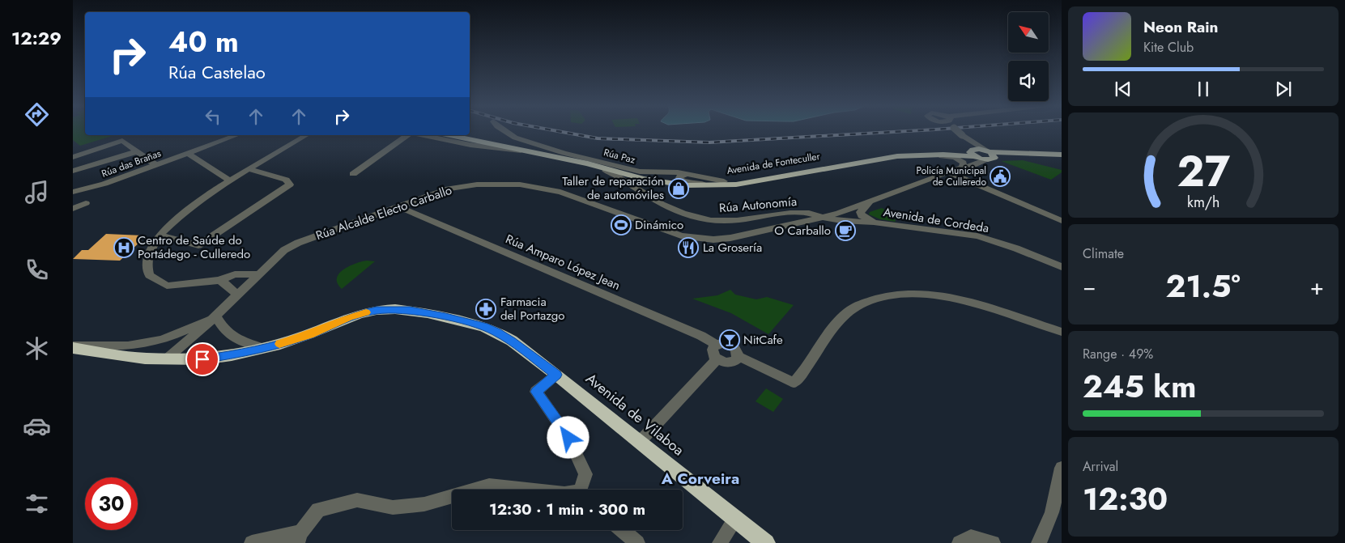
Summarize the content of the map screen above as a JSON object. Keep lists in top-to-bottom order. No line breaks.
{"streets":{"highway":["Avenida de Vilaboa"],"main road":["Avenida de Fonteculler"],"street":["Rúa Paz","Rúa das Brañas","Rúa Autonomía","Rúa Alcalde Electo Carballo","Avenida de Cordeda","Rúa Amparo López Jean"]},"crossings":[["Avenida de Fonteculler","Rúa Autonomía"],["Avenida de Fonteculler","Rúa Alcalde Electo Carballo"],["Rúa Autonomía","Rúa Alcalde Electo Carballo"],["Rúa Autonomía","Avenida de Cordeda"],["Rúa Alcalde Electo Carballo","Avenida de Cordeda"],["Rúa Alcalde Electo Carballo","Rúa Amparo López Jean"],["Rúa Alcalde Electo Carballo","Avenida de Vilaboa"]],"districts":["A Corveira"],"places":{"public building":["Policía Municipal de Culleredo"],"shop":["Taller de reparación de automóviles"],"sports":["Dinámico"],"cafe":["O Carballo"],"hospital":["Centro de Saúde do Portádego - Culleredo"],"restaurant":["La Grosería"],"pharmacy":["Farmacia del Portazgo"],"bar":["NitCafe"]},"north":"top left","page":{"tabs":"12:29","turn":["40 m","Rúa Castelao"],"song":["Neon Rain","Kite Club"],"tile":["Climate",["Range · 49%","245 km"],["Arrival","12:30"]],"heat":["−","21.5°","+"],"limit":"30","trip":"12:30 · 1 min · 300 m","gauge":["27","km/h"]}}
